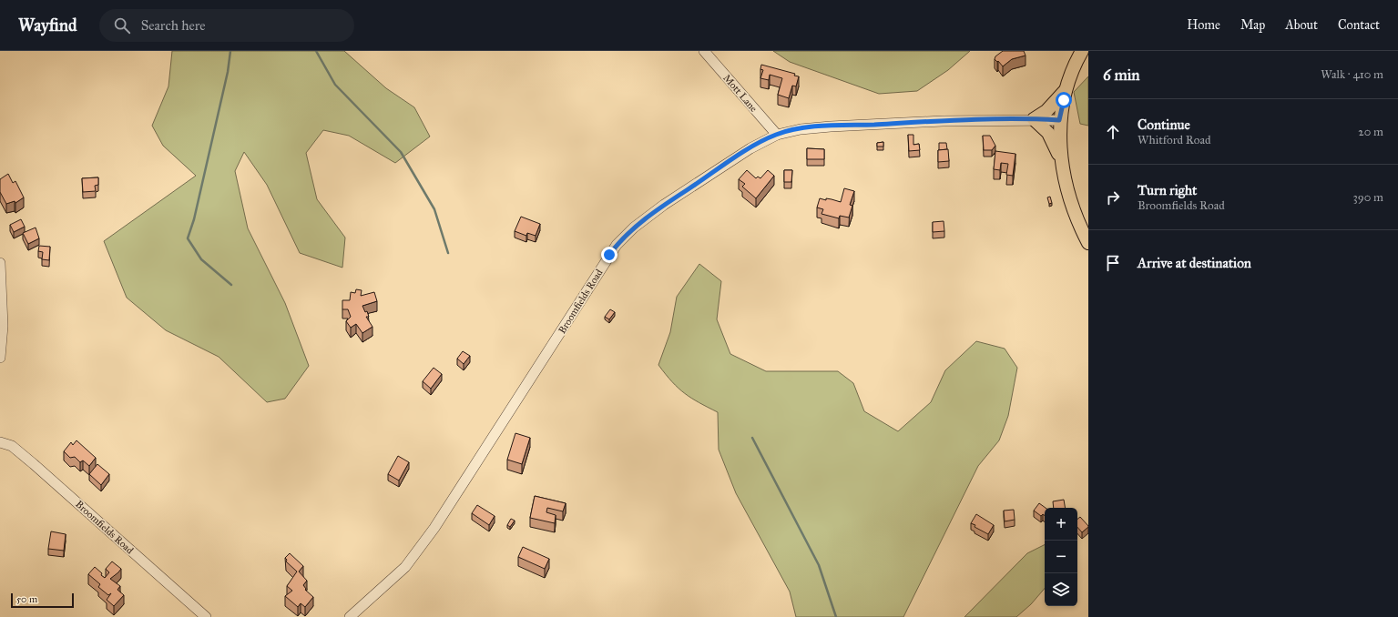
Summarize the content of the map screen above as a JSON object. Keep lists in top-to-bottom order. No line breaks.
{"streets":{"street":["Mott Lane","Broomfields Road"]},"crossings":[["Mott Lane","Broomfields Road"]],"scale_bar":"50 m","page":{"header":"Wayfind","search":"Search here","nav":["Home","Map","About","Contact"],"heading":["6 min","Walk · 410 m"],"list":[["Continue","Whitford Road","20 m"],["Turn right","Broomfields Road","390 m"],"Arrive at destination"],"map_buttons":["+","−"],"scale":"50 m"}}
